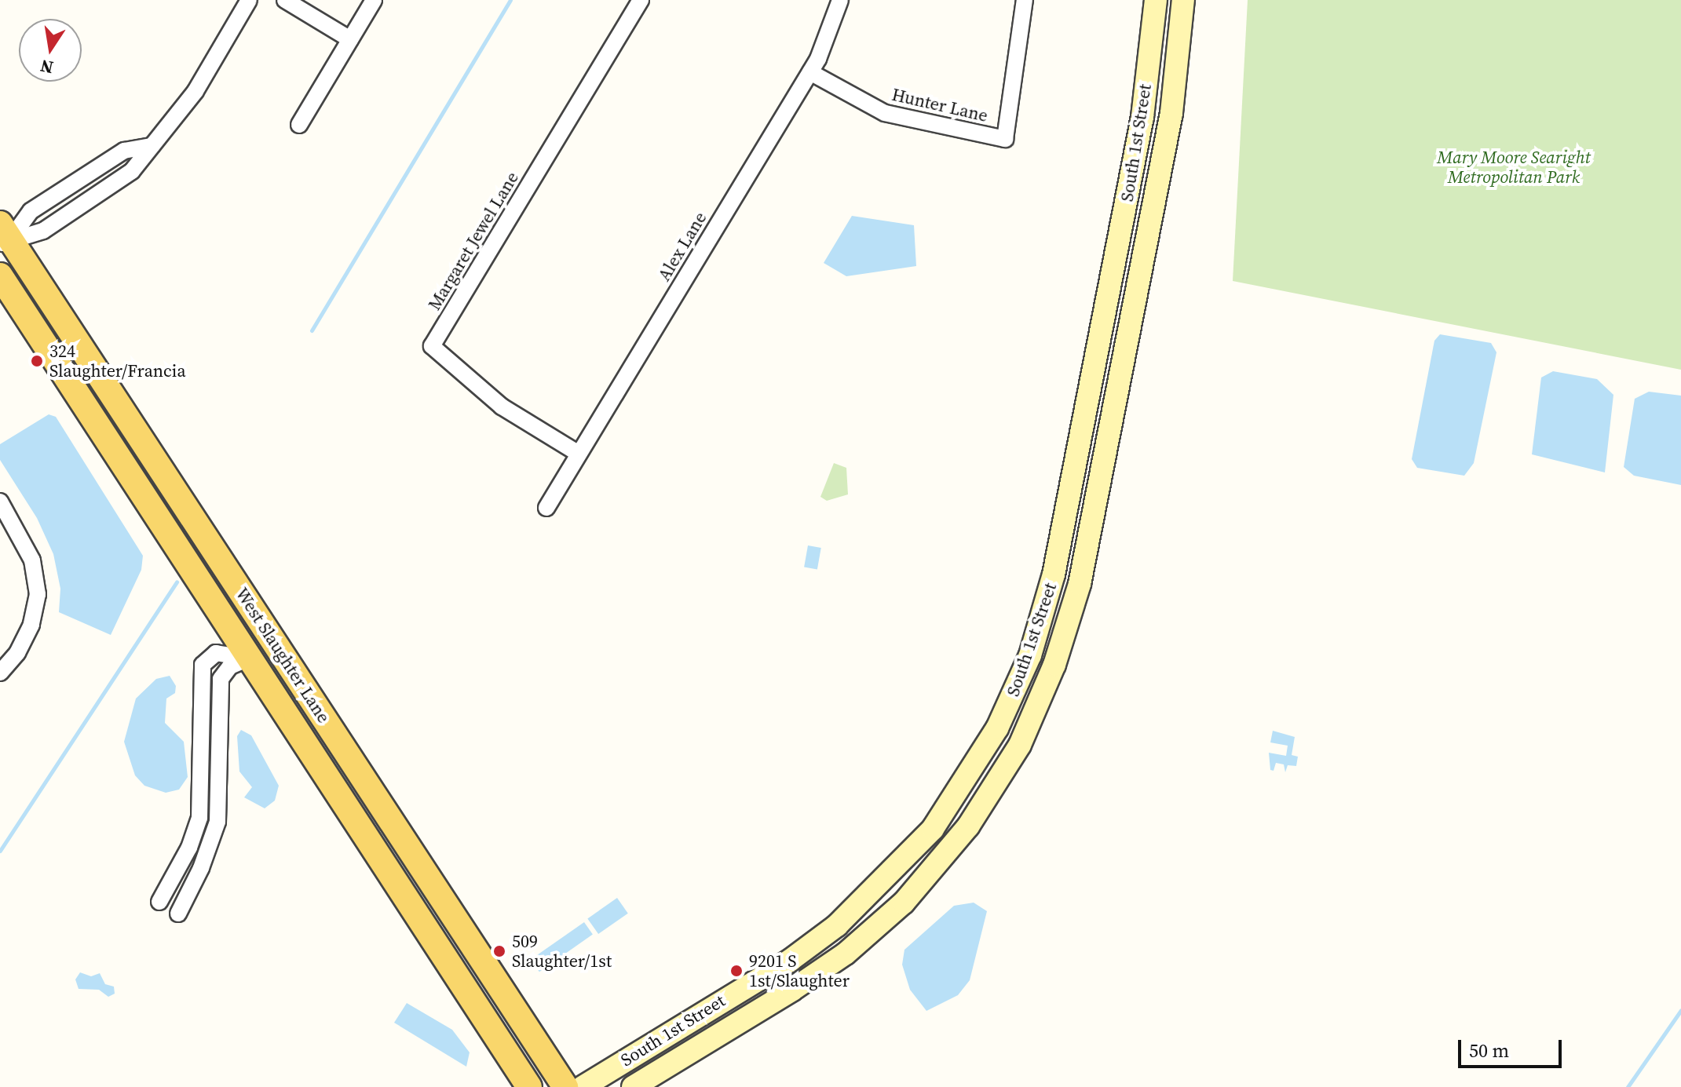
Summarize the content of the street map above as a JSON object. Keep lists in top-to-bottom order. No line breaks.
{"streets":{"main road":["South 1st Street","West Slaughter Lane"],"street":["Hunter Lane","Margaret Jewel Lane","Alex Lane"]},"crossings":[["Hunter Lane","Alex Lane"],["Margaret Jewel Lane","Alex Lane"]],"parks":["Mary Moore Searight Metropolitan Park"],"places":["324 Slaughter/Francia","509 Slaughter/1st","9201 S 1st/Slaughter"],"scale_bar":"50 m","north":"bottom"}
